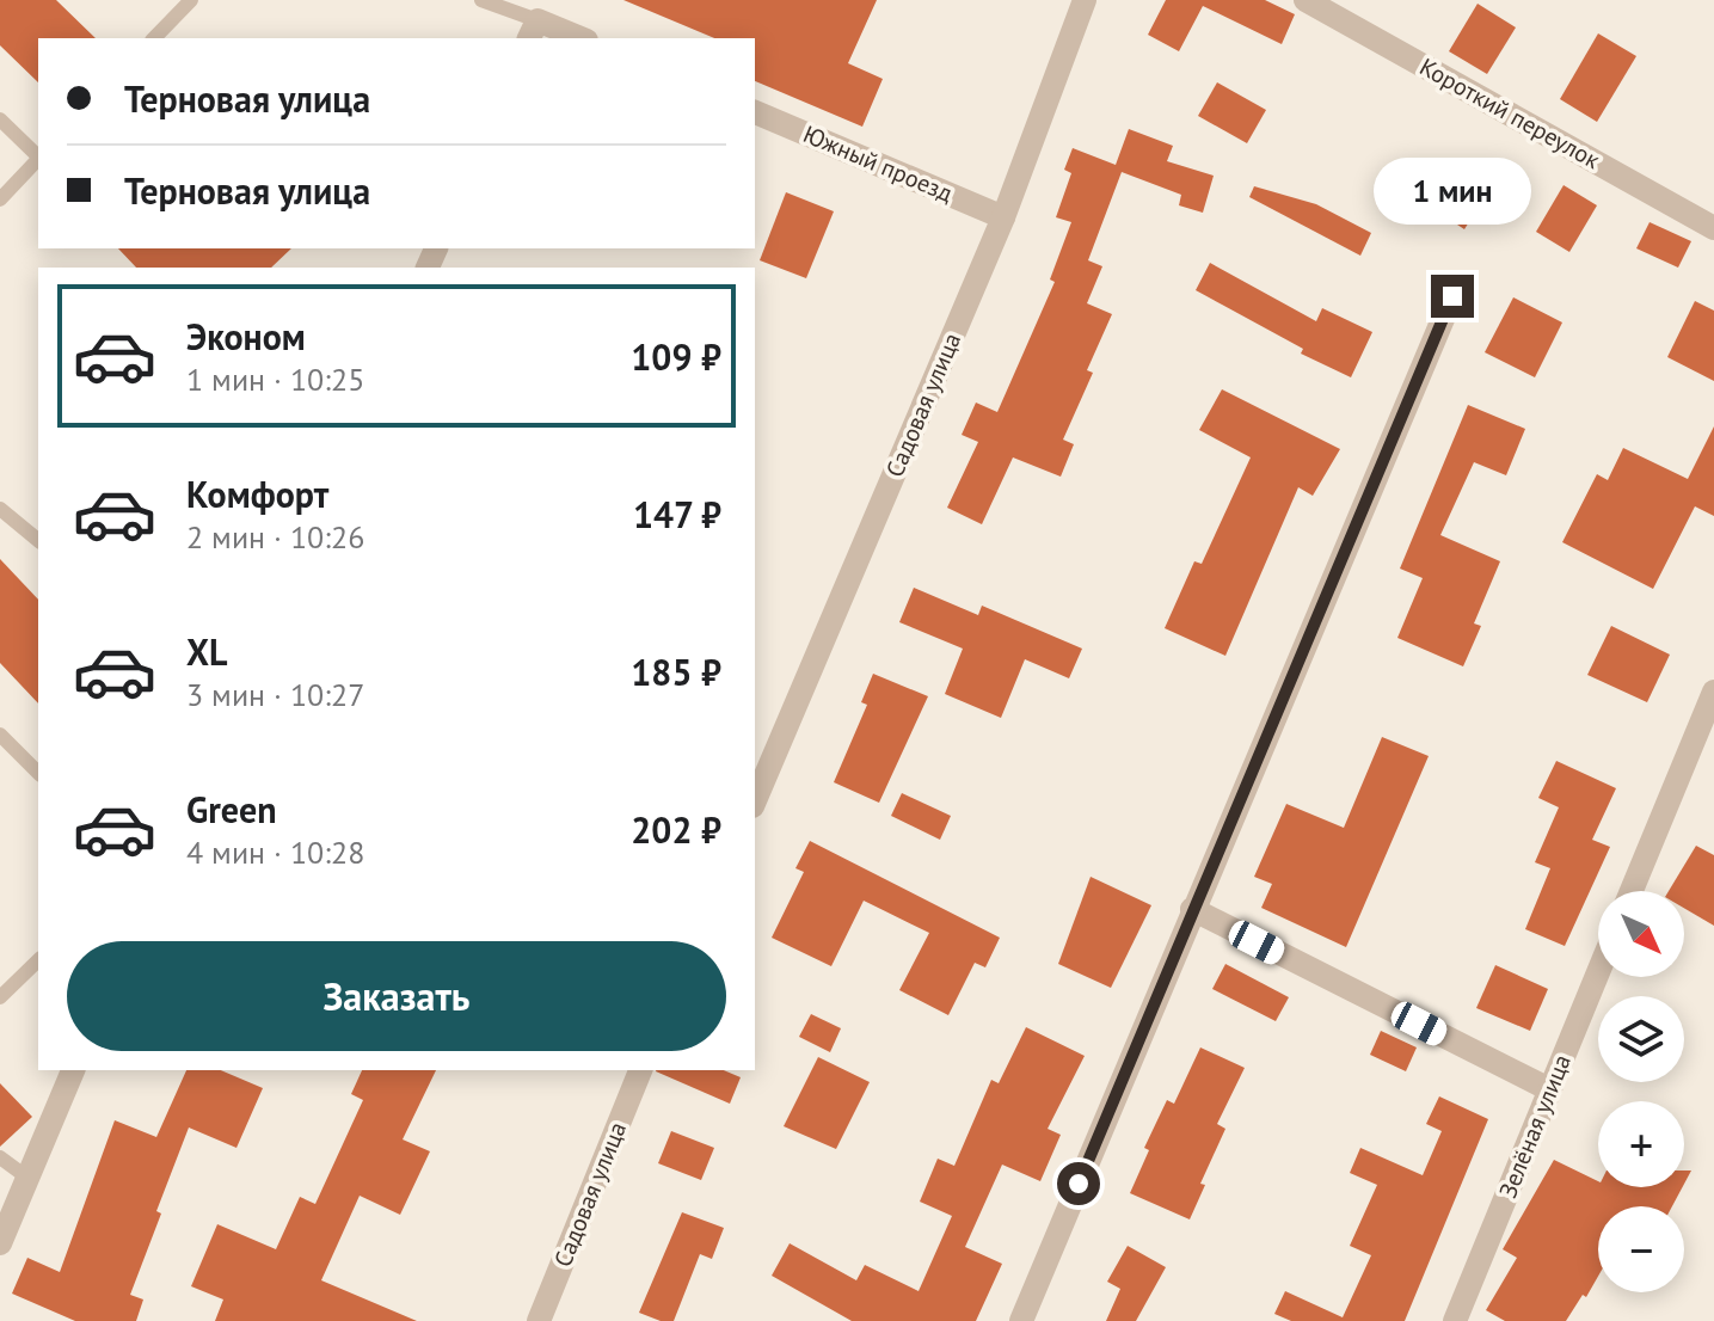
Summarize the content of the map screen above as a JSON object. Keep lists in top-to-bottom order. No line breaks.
{"streets":{"street":["Короткий переулок","Южный проезд","Садовая улица","Зелёная улица"]},"crossings":[["Южный проезд","Садовая улица"]],"north":"bottom right","page":{"banner":["Терновая улица","Терновая улица"],"bubble":"1 мин","list":[{"name":"Эконом","note":"1 мин · 10:25","value":"109 ₽"},{"name":"Комфорт","note":"2 мин · 10:26","value":"147 ₽"},{"name":"XL","note":"3 мин · 10:27","value":"185 ₽"},{"name":"Green","note":"4 мин · 10:28","value":"202 ₽"}],"map_buttons":["+","−"],"buttons":"Заказать"}}
